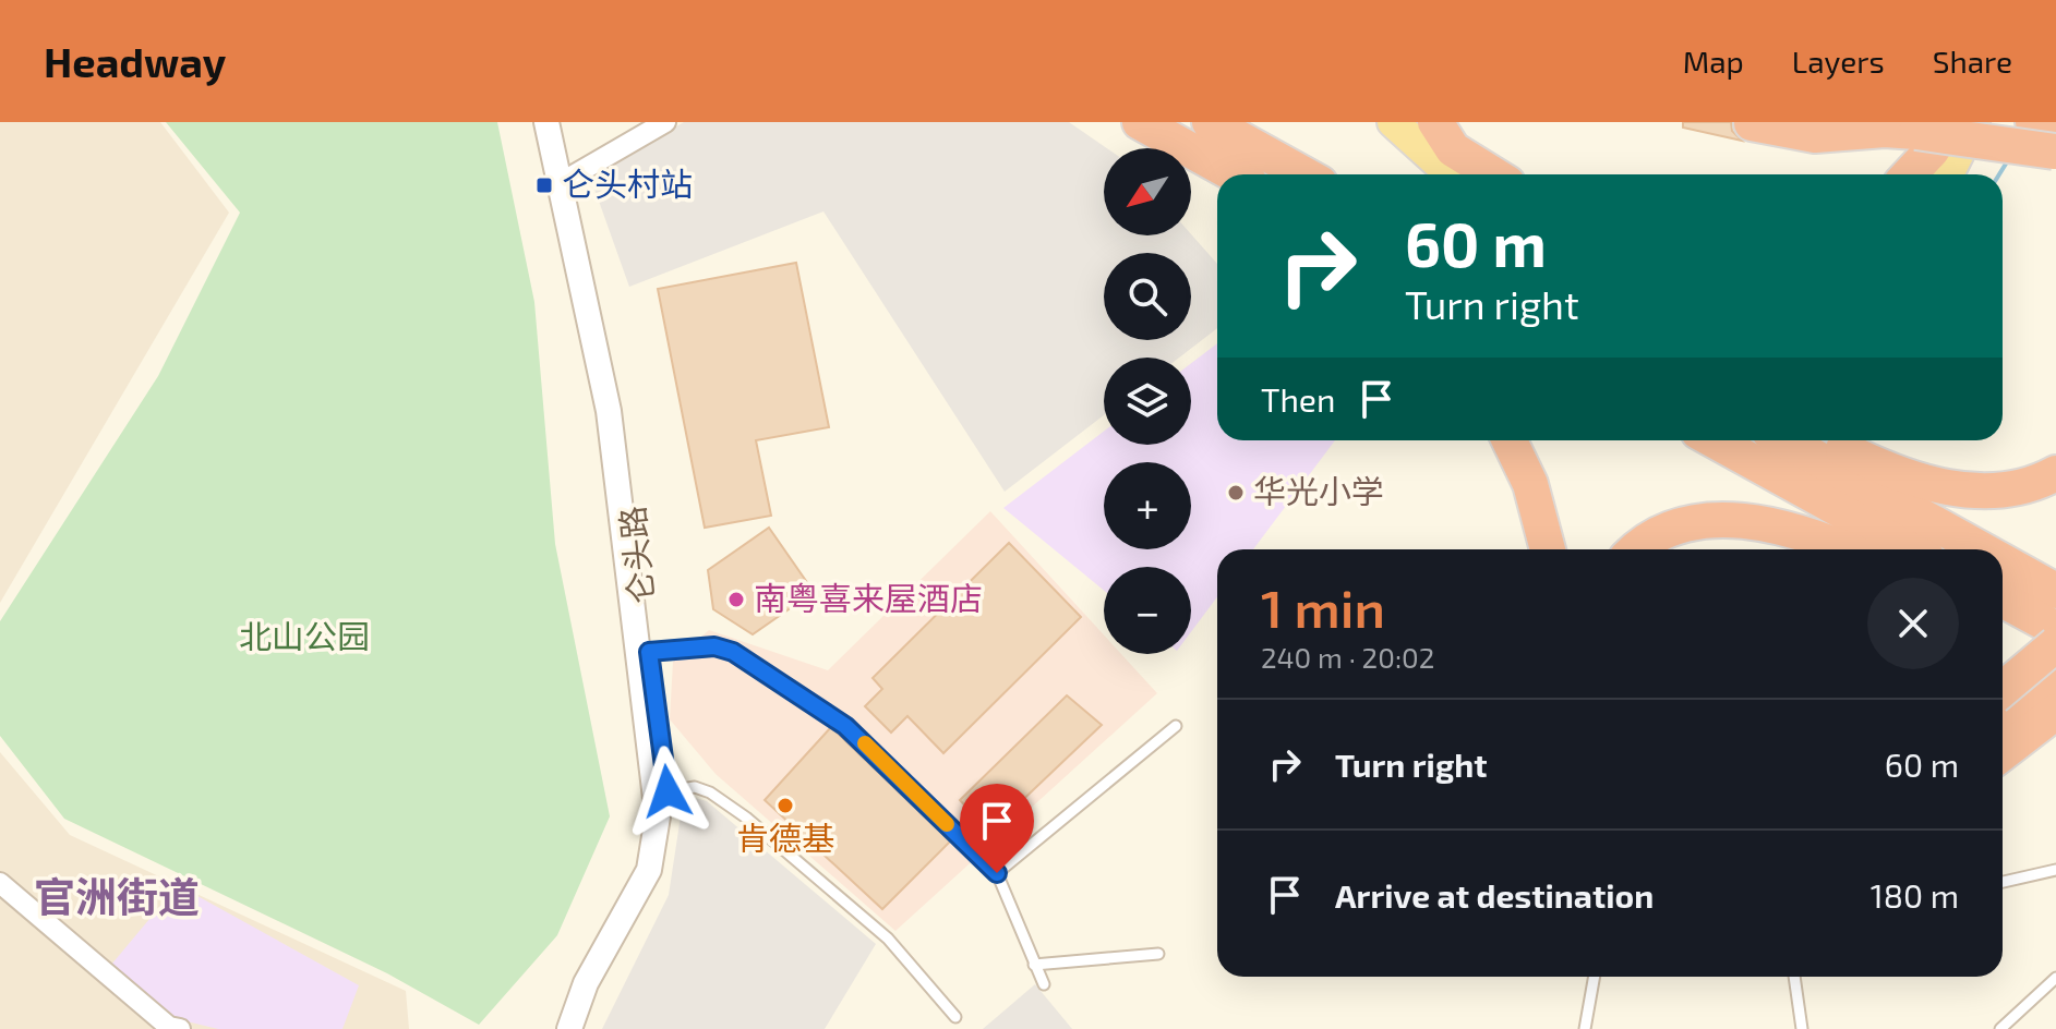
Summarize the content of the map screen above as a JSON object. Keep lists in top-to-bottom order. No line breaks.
{"streets":{"street":["仑头路"]},"districts":["官洲街道"],"parks":["北山公园"],"places":{"transit":["仑头村站"],"other":["华光小学","南粤喜来屋酒店","肯德基"]},"north":"bottom left","page":{"header":"Headway","nav":["Map","Layers","Share"],"map_buttons":["+","−"],"turn":["60 m","Turn right"],"then":"Then","heading":["1 min","240 m · 20:02"],"list":[{"name":"Turn right","value":"60 m"},{"name":"Arrive at destination","value":"180 m"}]}}
